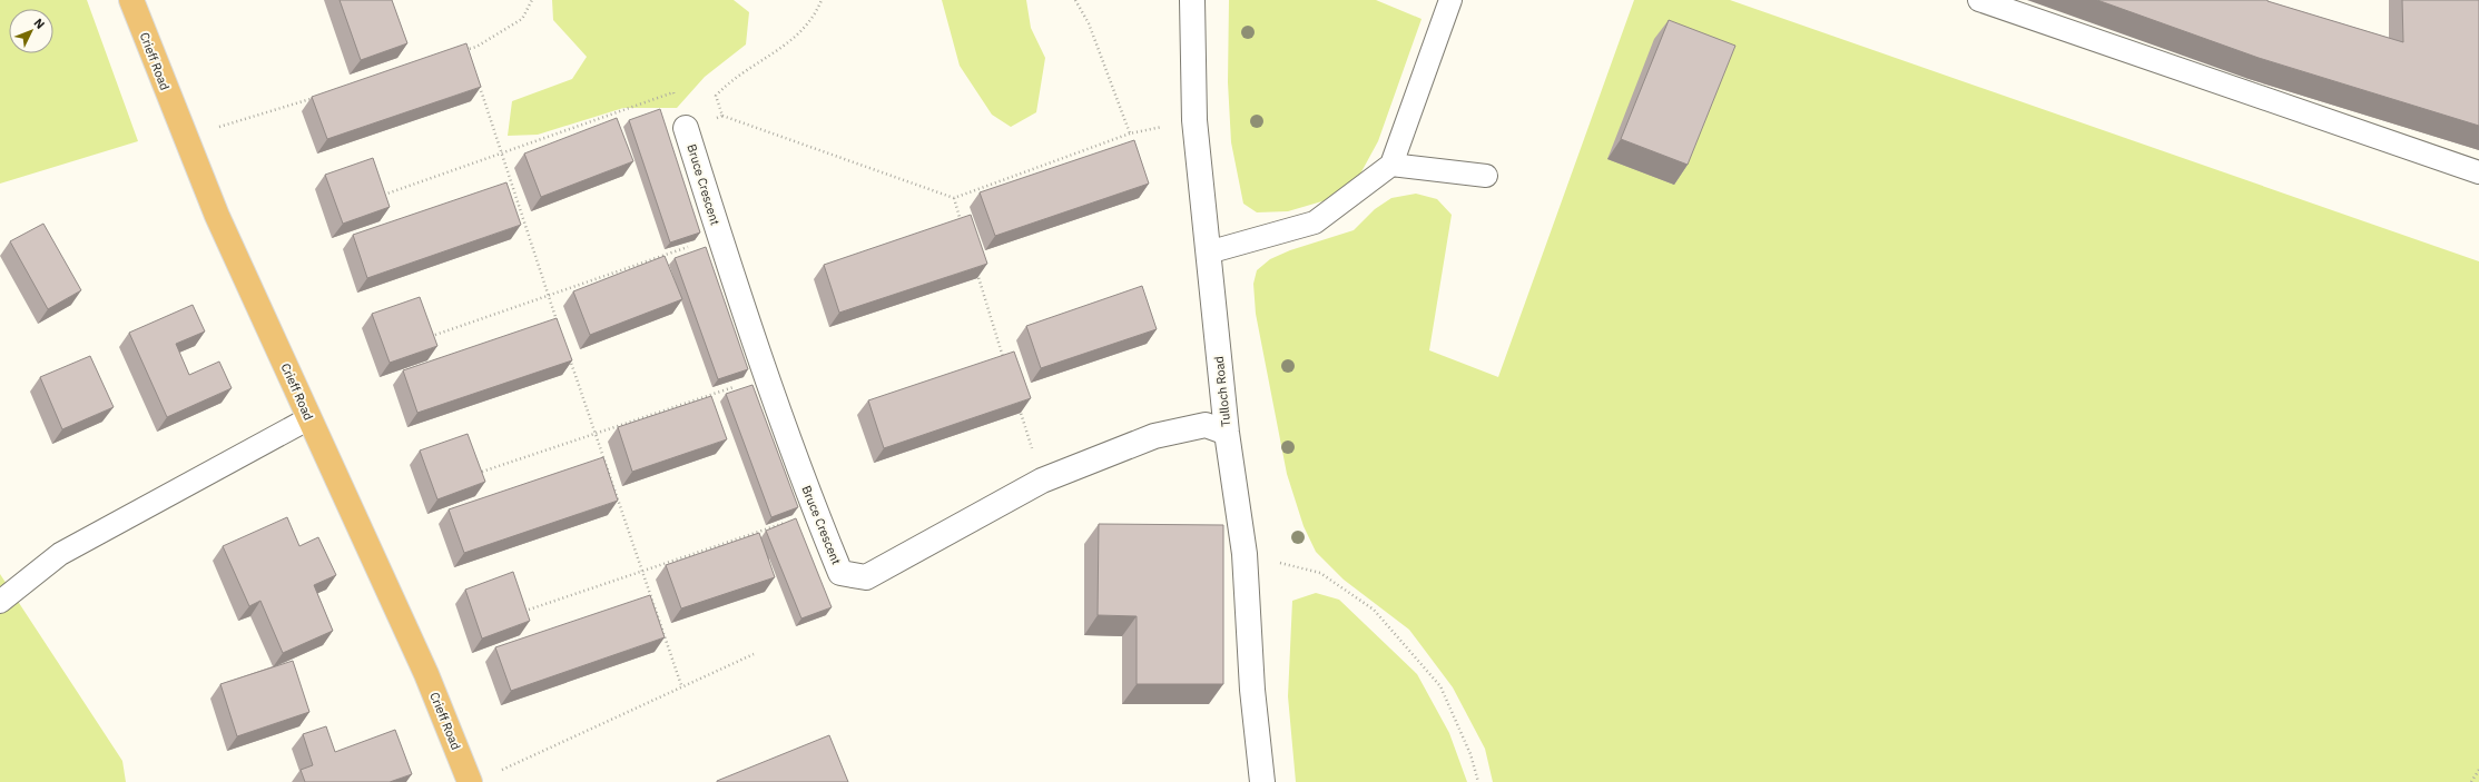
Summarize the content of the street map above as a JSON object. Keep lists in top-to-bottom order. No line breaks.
{"streets":{"main road":["Crieff Road"],"street":["Bruce Crescent","Tulloch Road"]},"crossings":[["Bruce Crescent","Tulloch Road"]],"north":"top right"}
